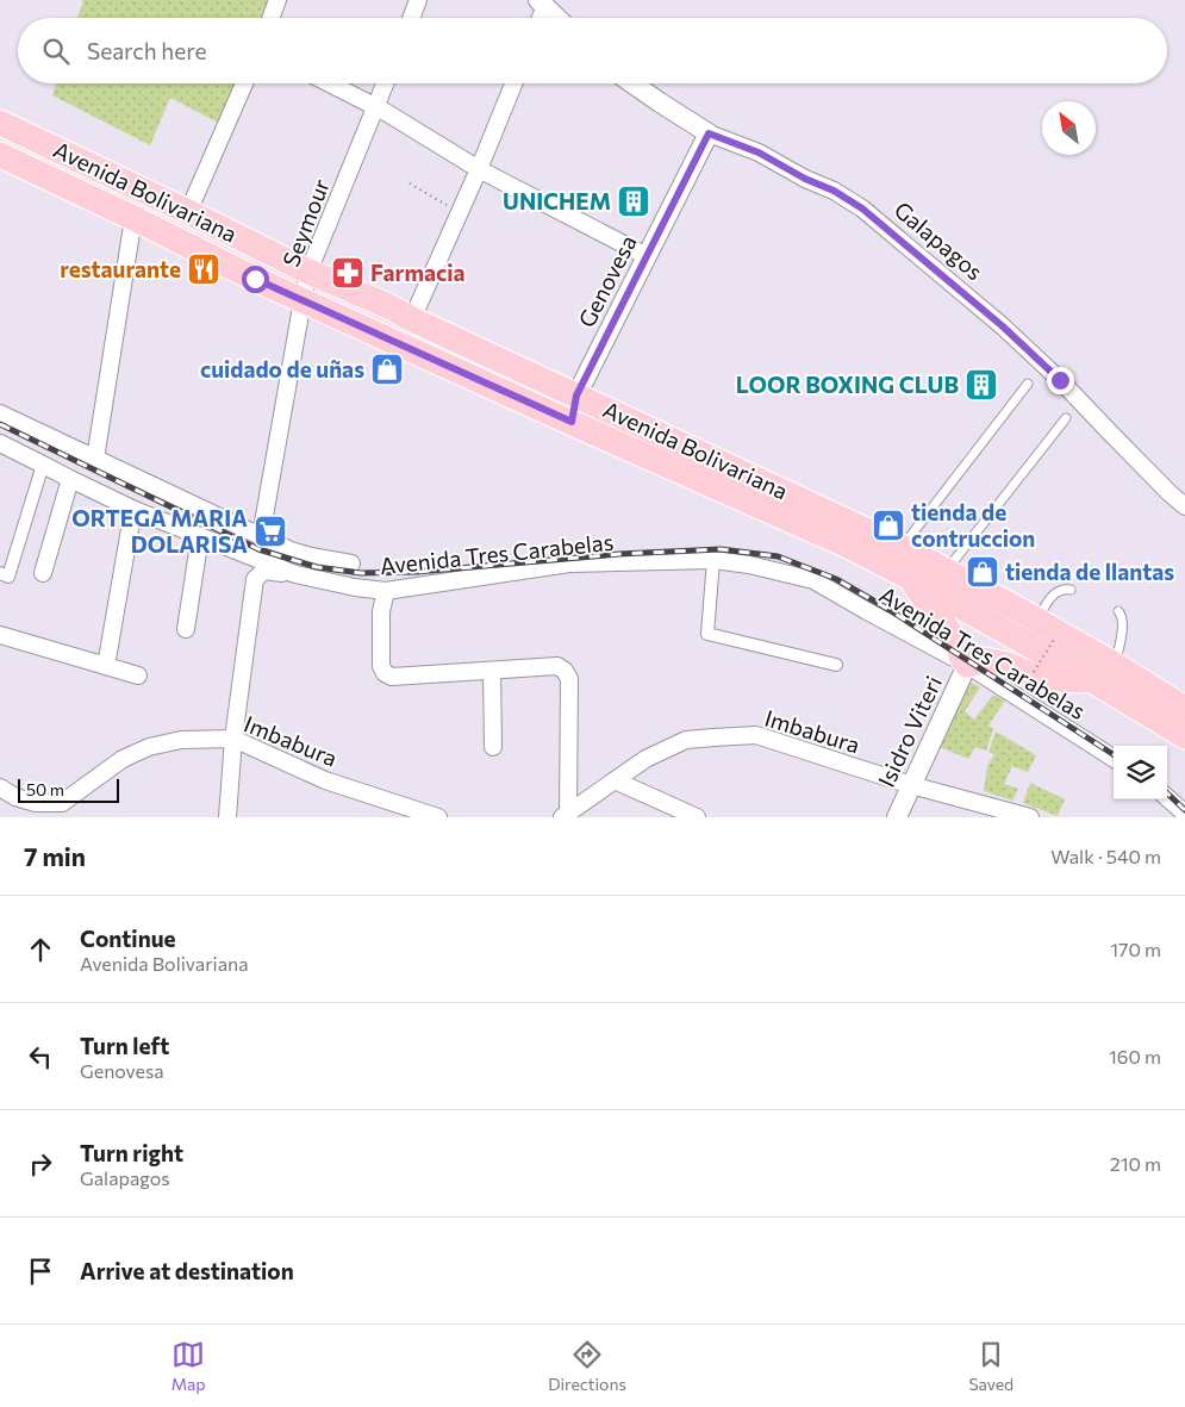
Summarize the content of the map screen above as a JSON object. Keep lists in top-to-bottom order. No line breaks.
{"streets":{"main road":["Avenida Bolivariana"],"street":["Seymour","Galapagos","Genovesa","Avenida Tres Carabelas","Imbabura","Isidro Viteri"]},"crossings":[["Avenida Bolivariana","Seymour"],["Avenida Bolivariana","Genovesa"],["Galapagos","Genovesa"],["Avenida Tres Carabelas","Isidro Viteri"],["Imbabura","Isidro Viteri"]],"places":{"building":["UNICHEM","LOOR BOXING CLUB"],"restaurant":["restaurante"],"pharmacy":["Farmacia"],"shop":["cuidado de uñas","tienda de contruccion","tienda de llantas"],"supermarket":["ORTEGA MARIA DOLARISA"]},"scale_bar":"50 m","north":"top left","page":{"search":"Search here","scale":"50 m","heading":["7 min","Walk · 540 m"],"list":[["Continue","Avenida Bolivariana","170 m"],["Turn left","Genovesa","160 m"],["Turn right","Galapagos","210 m"],"Arrive at destination"],"nav":["Map","Directions","Saved"]}}
